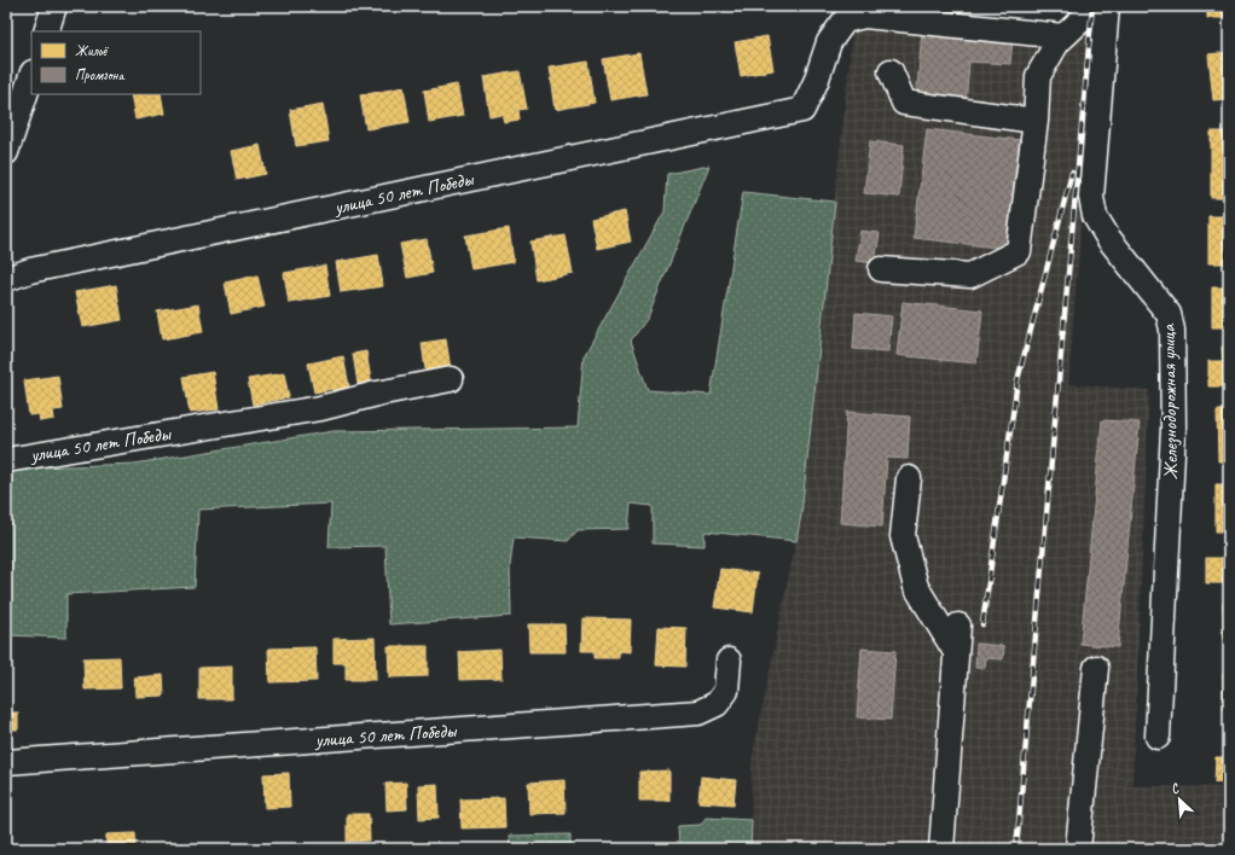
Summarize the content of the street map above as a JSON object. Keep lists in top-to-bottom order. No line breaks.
{"streets":{"street":["улица 50 лет Победы","Железнодорожная улица"]},"legend":["Жильё","Промзона"],"north":"top left"}
